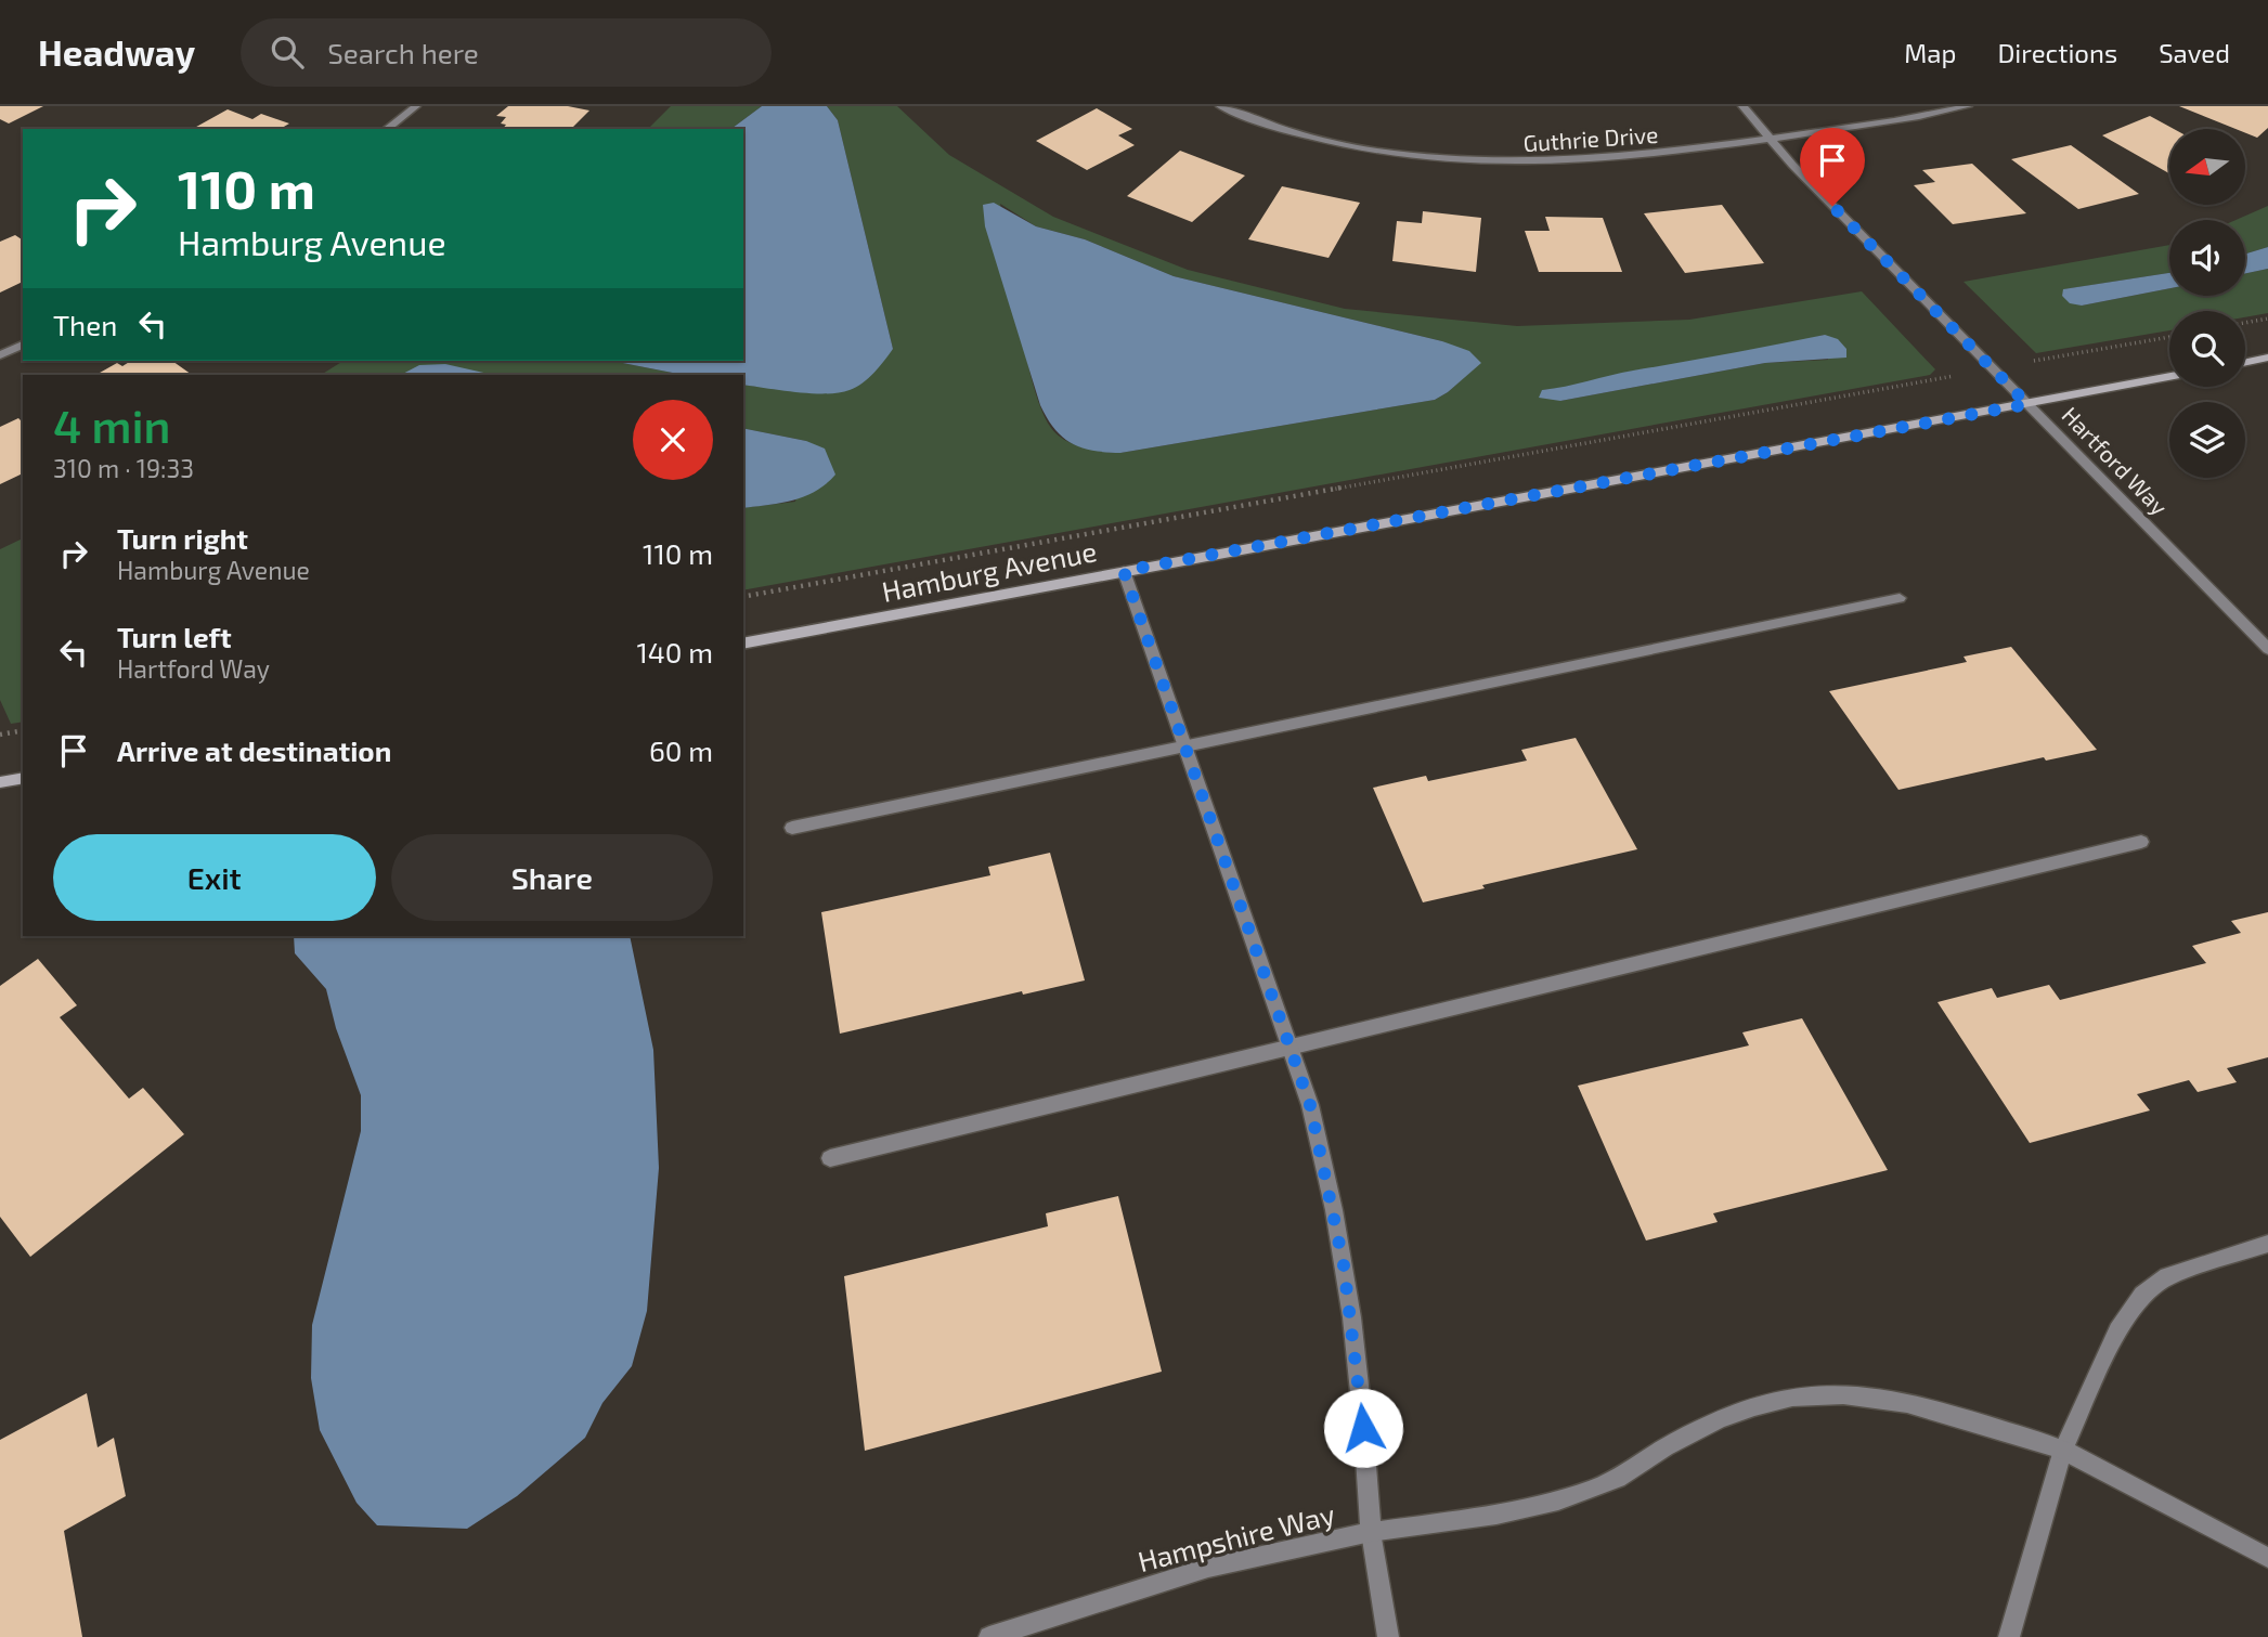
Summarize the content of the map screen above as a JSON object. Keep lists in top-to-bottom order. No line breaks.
{"streets":{"street":["Guthrie Drive","Hartford Way","Hamburg Avenue","Hampshire Way"]},"crossings":[["Guthrie Drive","Hartford Way"],["Hartford Way","Hamburg Avenue"],["Hamburg Avenue","Hampshire Way"]],"north":"left","page":{"header":"Headway","search":"Search here","nav":["Map","Directions","Saved"],"turn":["110 m","Hamburg Avenue"],"then":"Then","heading":["4 min","310 m · 19:33"],"list":[{"name":"Turn right","note":"Hamburg Avenue","value":"110 m"},{"name":"Turn left","note":"Hartford Way","value":"140 m"},{"name":"Arrive at destination","value":"60 m"}],"buttons":["Exit","Share"]}}
